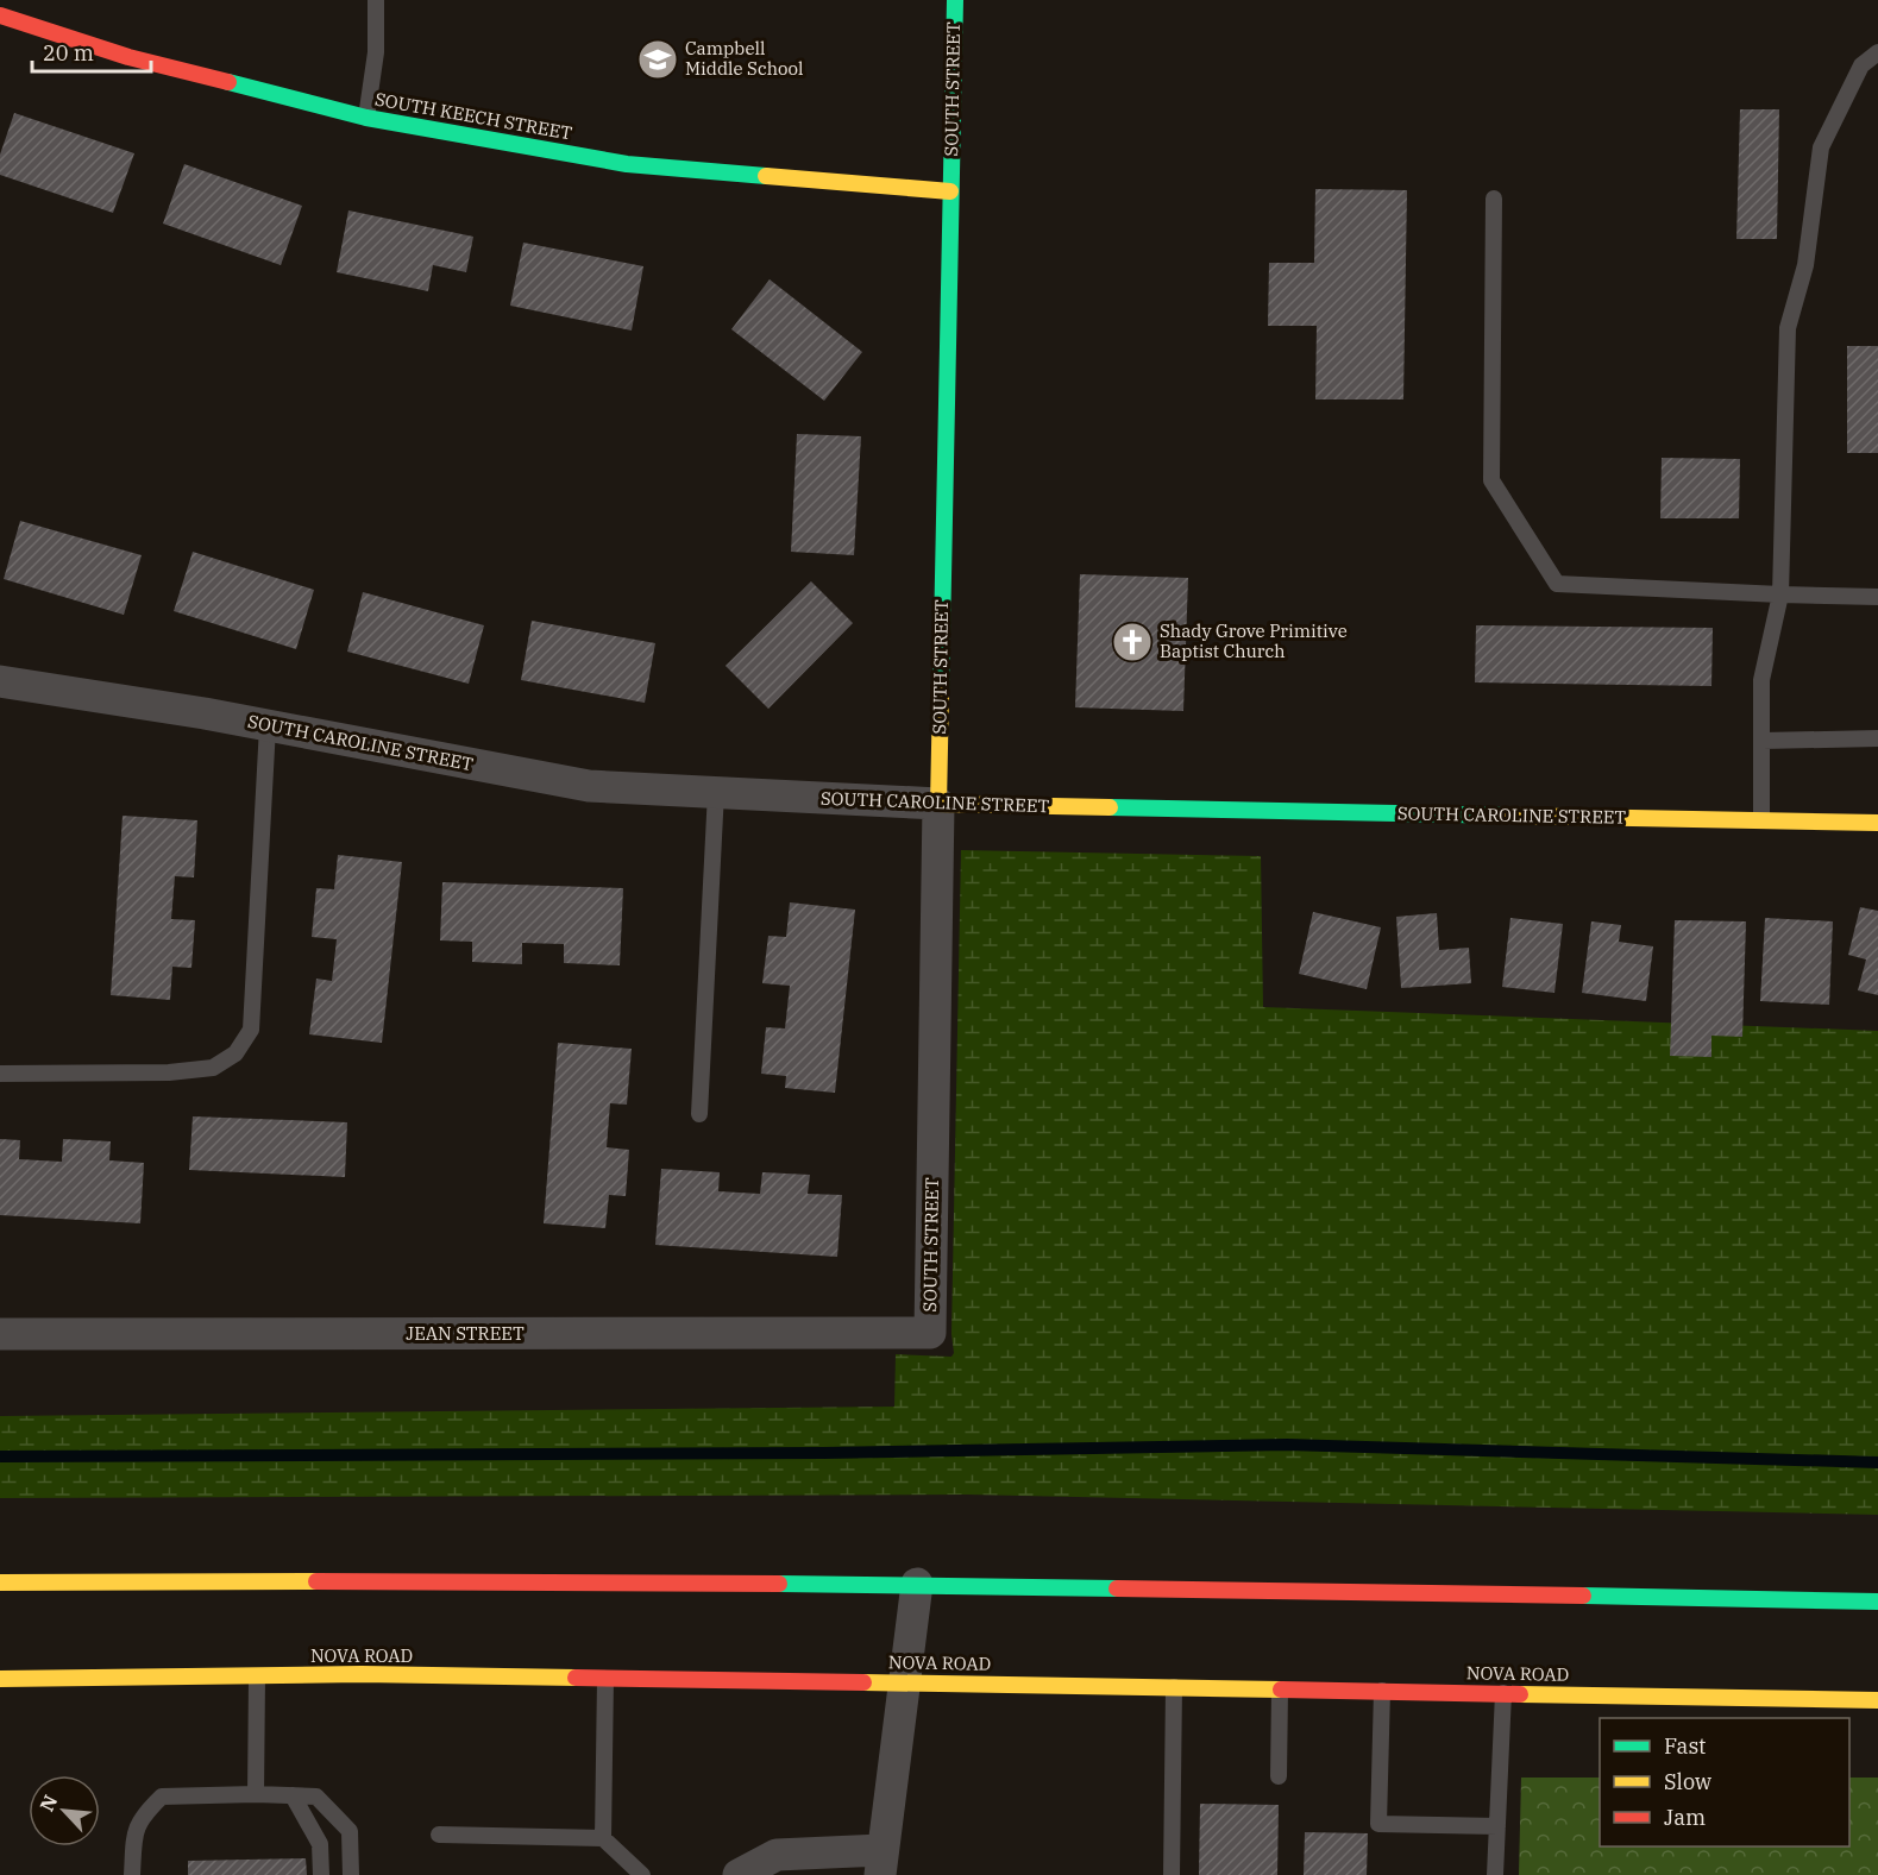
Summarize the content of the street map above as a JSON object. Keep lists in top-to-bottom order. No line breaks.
{"streets":{"main road":["SOUTH STREET","SOUTH KEECH STREET","SOUTH CAROLINE STREET","NOVA ROAD"],"street":["JEAN STREET"]},"crossings":[["SOUTH STREET","SOUTH KEECH STREET"],["SOUTH STREET","SOUTH CAROLINE STREET"],["SOUTH STREET","JEAN STREET"]],"places":{"school or university":["Campbell Middle School"],"church":["Shady Grove Primitive Baptist Church"]},"legend":["Fast","Slow","Jam"],"scale_bar":"20 m","north":"top left"}
